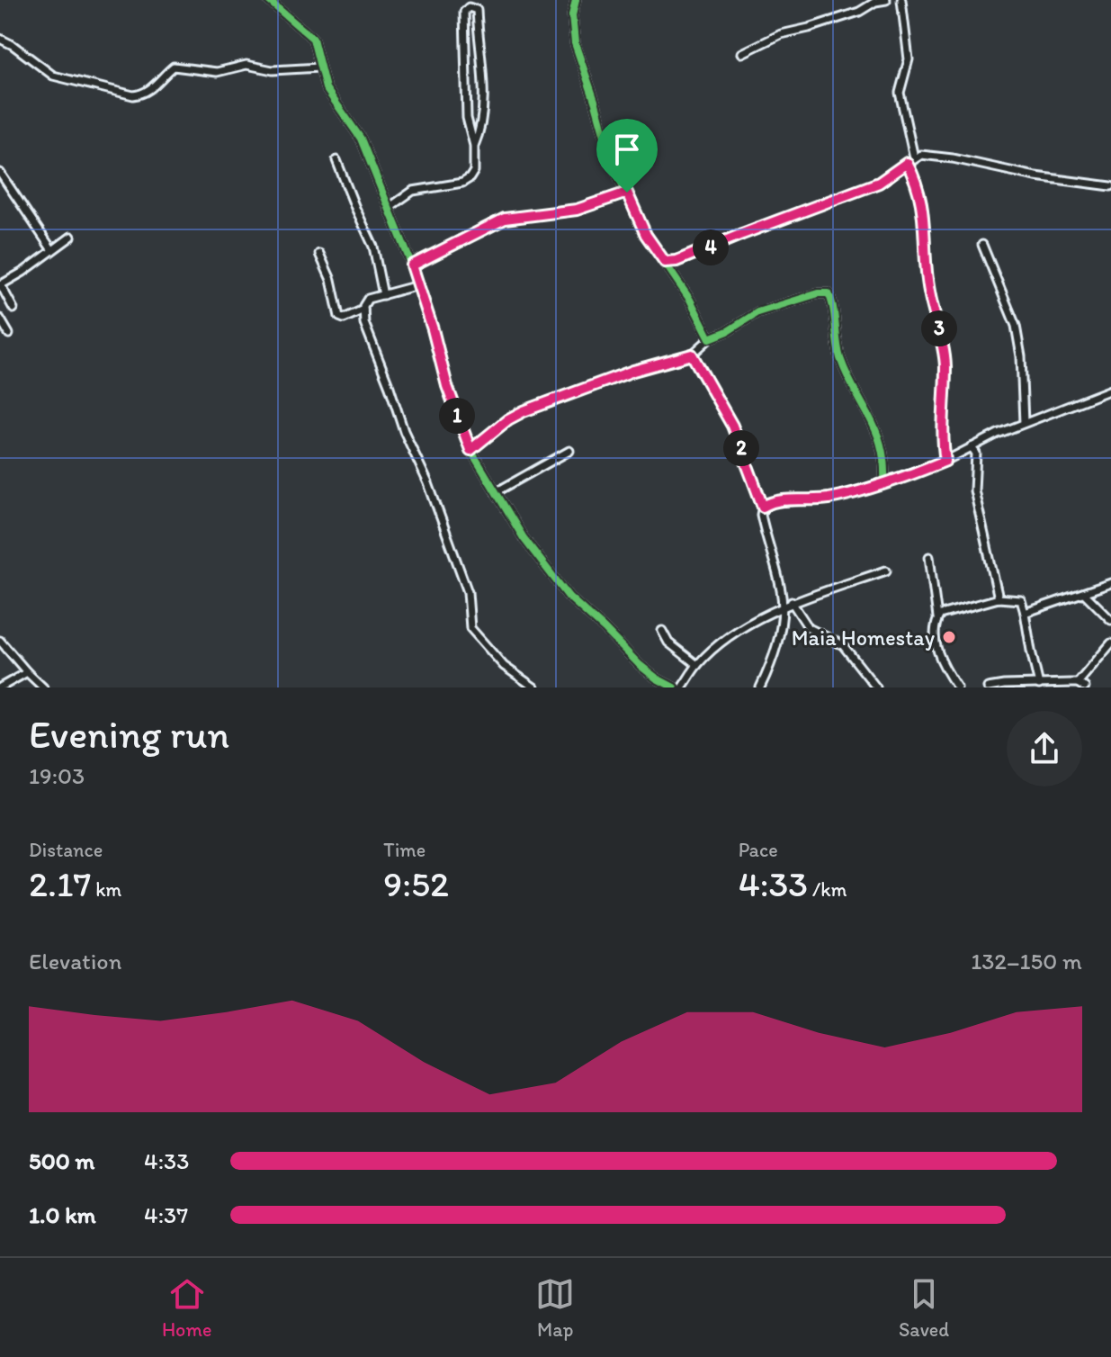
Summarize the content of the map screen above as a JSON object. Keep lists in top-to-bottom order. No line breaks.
{"places":["Maia Homestay"],"page":{"pins":["4","3","1","2"],"heading":["Evening run","19:03"],"stats":[["Distance","2.17 km"],["Time","9:52"],["Pace","4:33 /km"]],"chart":["Elevation","132–150 m"],"list":[{"name":"500 m","note":"4:33"},{"name":"1.0 km","note":"4:37"}],"tabs":["Home","Map","Saved"]}}
